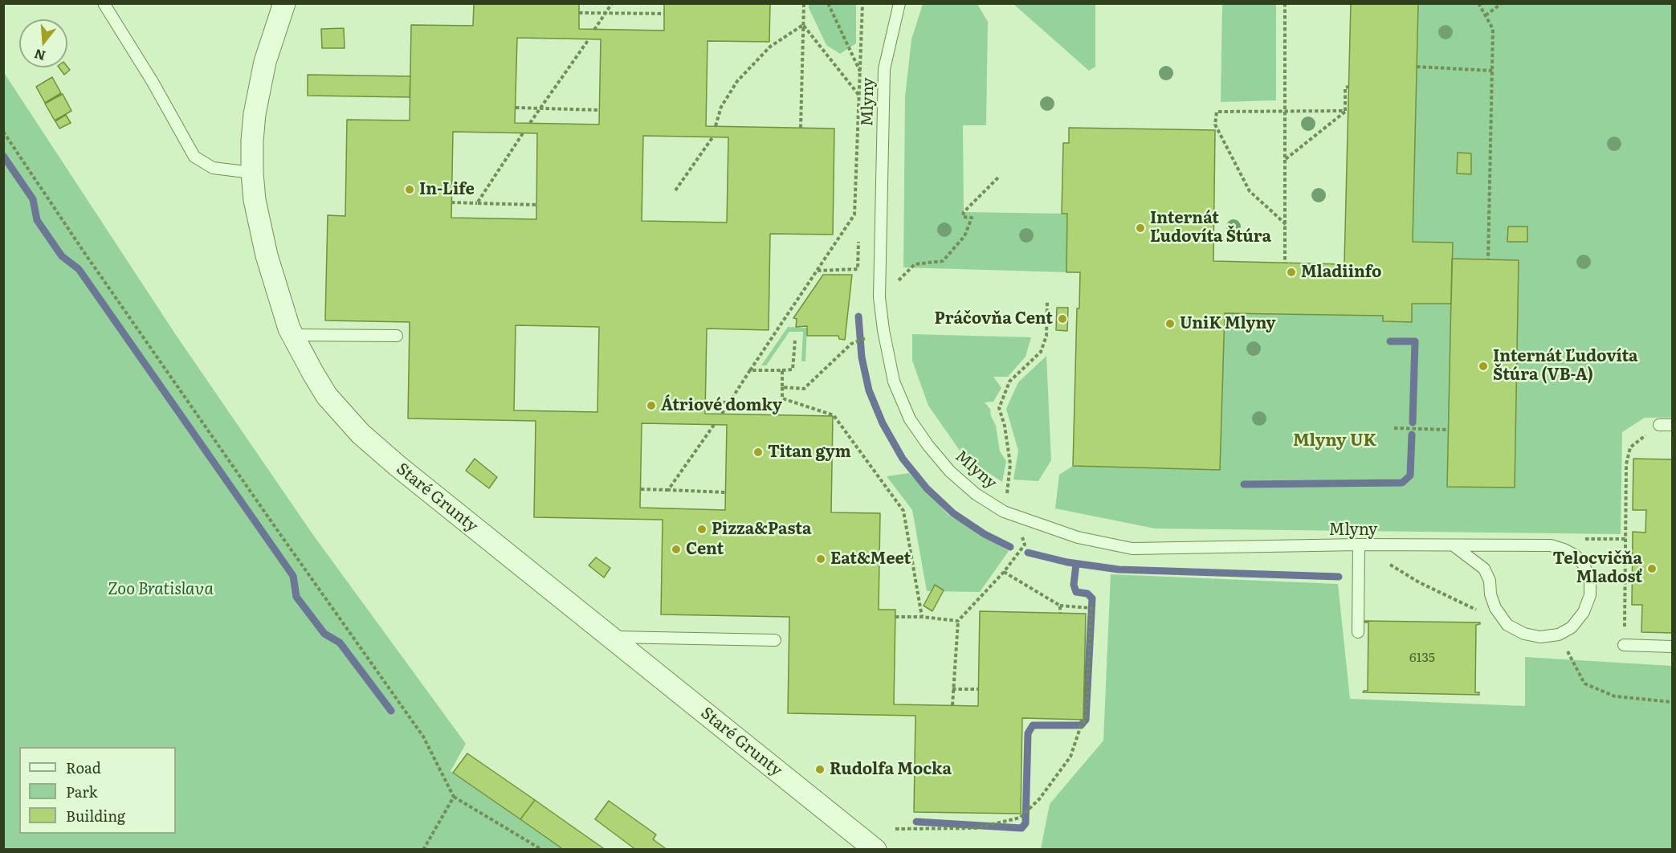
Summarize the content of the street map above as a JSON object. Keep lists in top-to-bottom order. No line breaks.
{"streets":{"street":["Staré Grunty"],"lane":["Mlyny"]},"districts":["Mlyny UK"],"parks":["Zoo Bratislava"],"places":["In-Life","Internát Ľudovíta Štúra","Mladiinfo","Práčovňa Cent","UniK Mlyny","Internát Ľudovíta Štúra (VB-A)","Átriové domky","Titan gym","Pizza&Pasta","Cent","Eat&Meet","Telocvičňa Mladosť","Rudolfa Mocka"],"house_numbers":["6135"],"legend":["Road","Park","Building"],"north":"bottom"}
